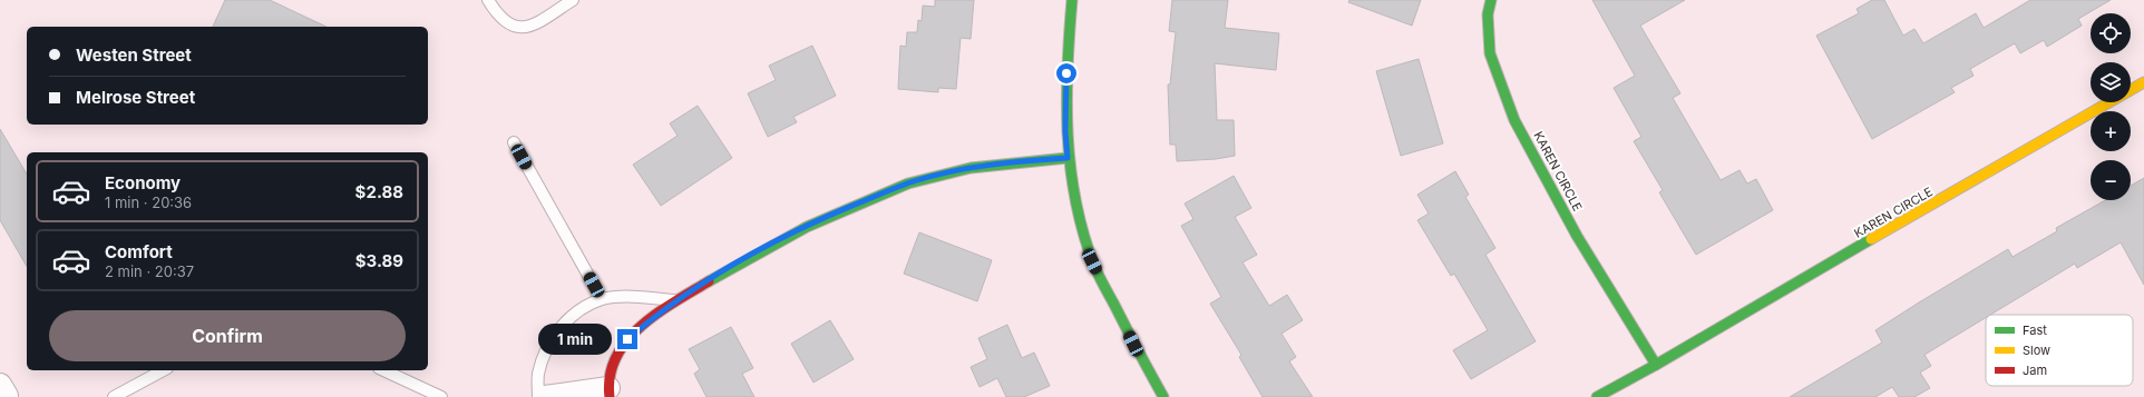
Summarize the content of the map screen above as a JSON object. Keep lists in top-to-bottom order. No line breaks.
{"streets":{"street":["KAREN CIRCLE"]},"legend":["Fast","Slow","Jam"],"page":{"map_buttons":["+","−"],"banner":["Westen Street","Melrose Street"],"list":[{"name":"Economy","note":"1 min · 20:36","value":"$2.88"},{"name":"Comfort","note":"2 min · 20:37","value":"$3.89"}],"buttons":"Confirm","bubble":"1 min"}}
